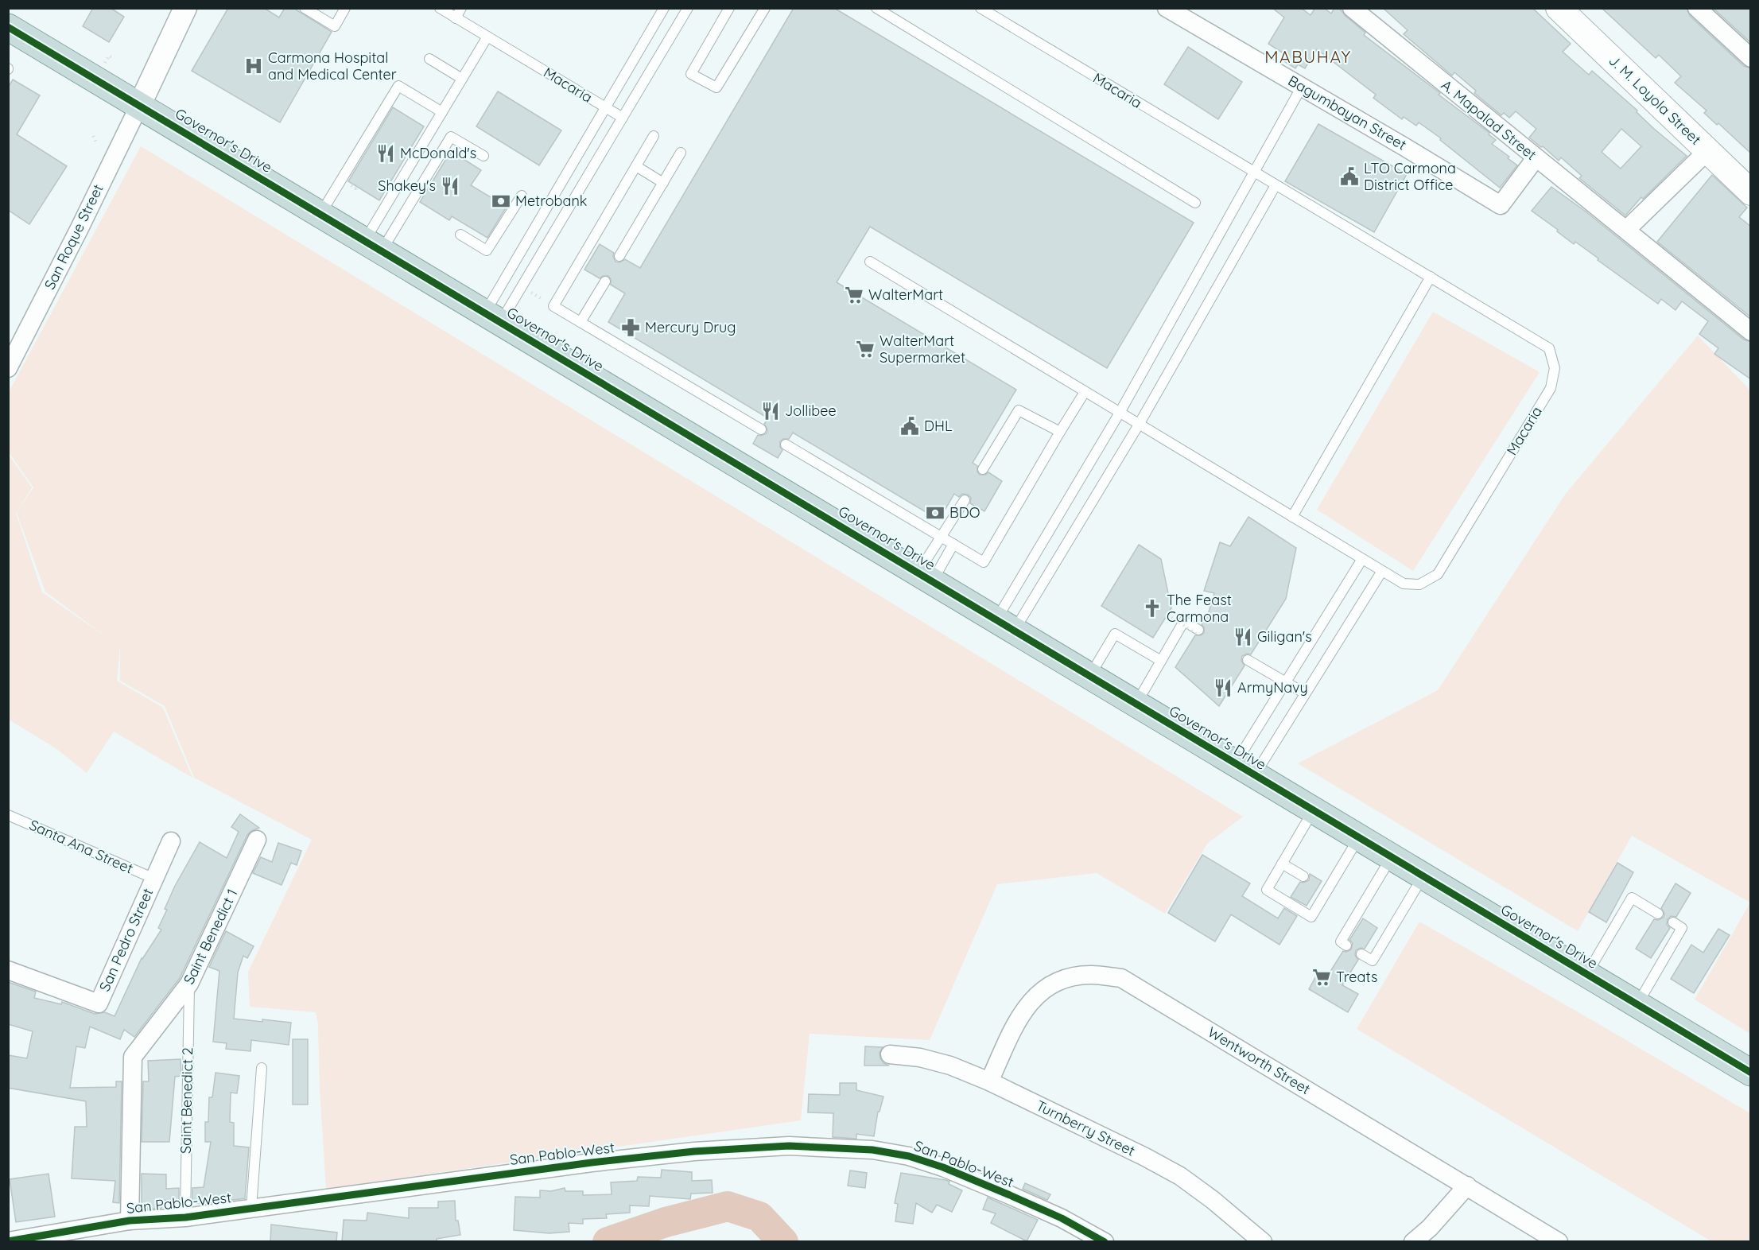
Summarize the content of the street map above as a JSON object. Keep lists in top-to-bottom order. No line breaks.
{"streets":{"highway":["Governor's Drive"],"main road":["J. M. Loyola Street"],"street":["Bagumbayan Street","A. Mapalad Street","San Roque Street","Saint Benedict 1","San Pedro Street","Wentworth Street","Turnberry Street","San Pablo-West"],"lane":["Macaria","Santa Ana Street","Saint Benedict 2"]},"crossings":[["Bagumbayan Street","A. Mapalad Street"],["Governor's Drive","San Roque Street"],["Santa Ana Street","San Pedro Street"],["Saint Benedict 1","Saint Benedict 2"],["Saint Benedict 1","San Pablo-West"],["Wentworth Street","Turnberry Street"],["Saint Benedict 2","San Pablo-West"]],"districts":["MABUHAY"],"places":{"hospital":["Carmona Hospital and Medical Center"],"restaurant":["McDonald's","Shakey's","Jollibee","Giligan's","ArmyNavy"],"public building":["LTO Carmona District Office","DHL"],"bank":["Metrobank","BDO"],"supermarket":["WalterMart","WalterMart Supermarket","Treats"],"pharmacy":["Mercury Drug"],"church":["The Feast Carmona"]}}
